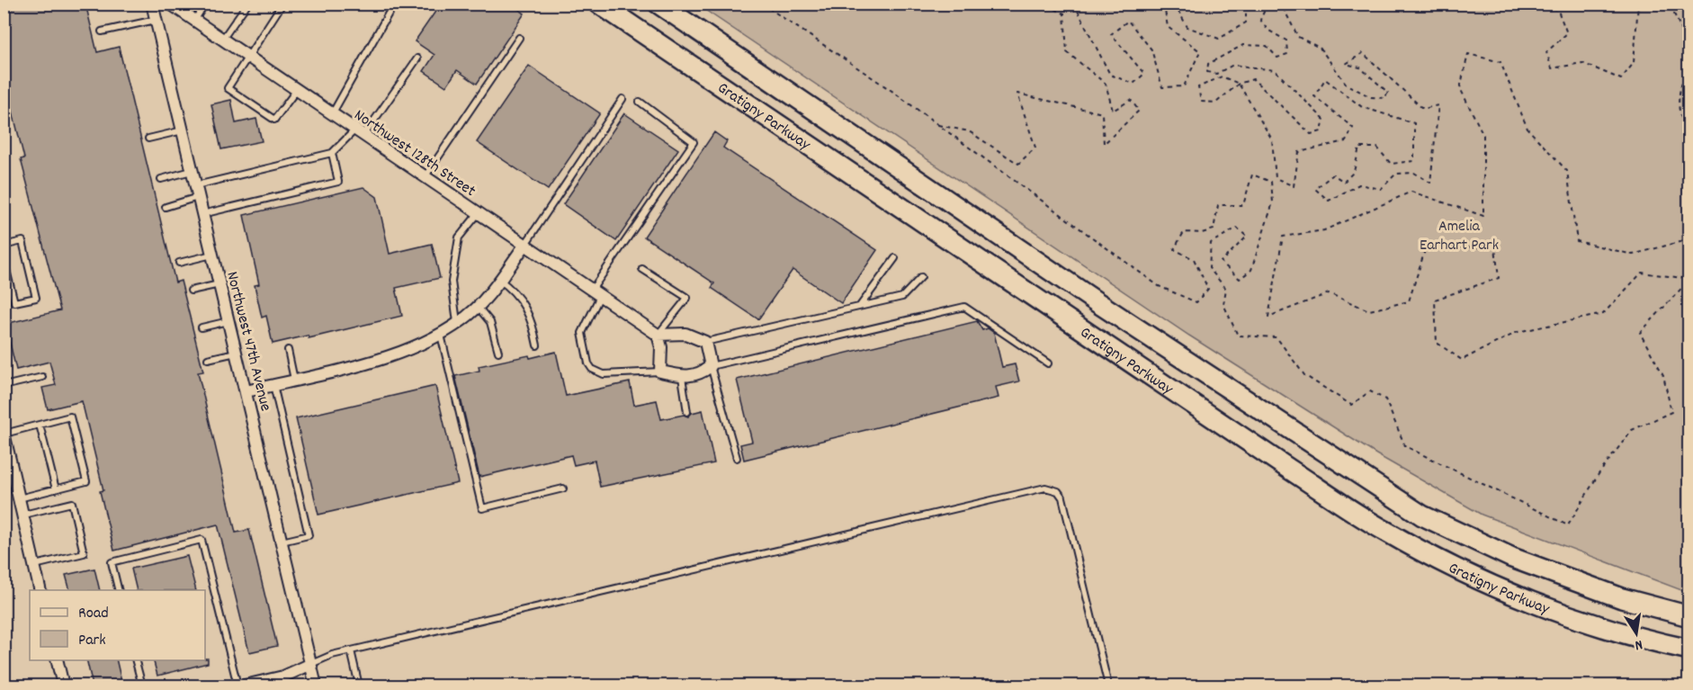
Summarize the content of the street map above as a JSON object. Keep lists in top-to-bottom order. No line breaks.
{"streets":{"highway":["Gratigny Parkway"],"street":["Northwest 128th Street","Northwest 47th Avenue"]},"parks":["Amelia Earhart Park"],"legend":["Road","Park"],"north":"bottom"}
